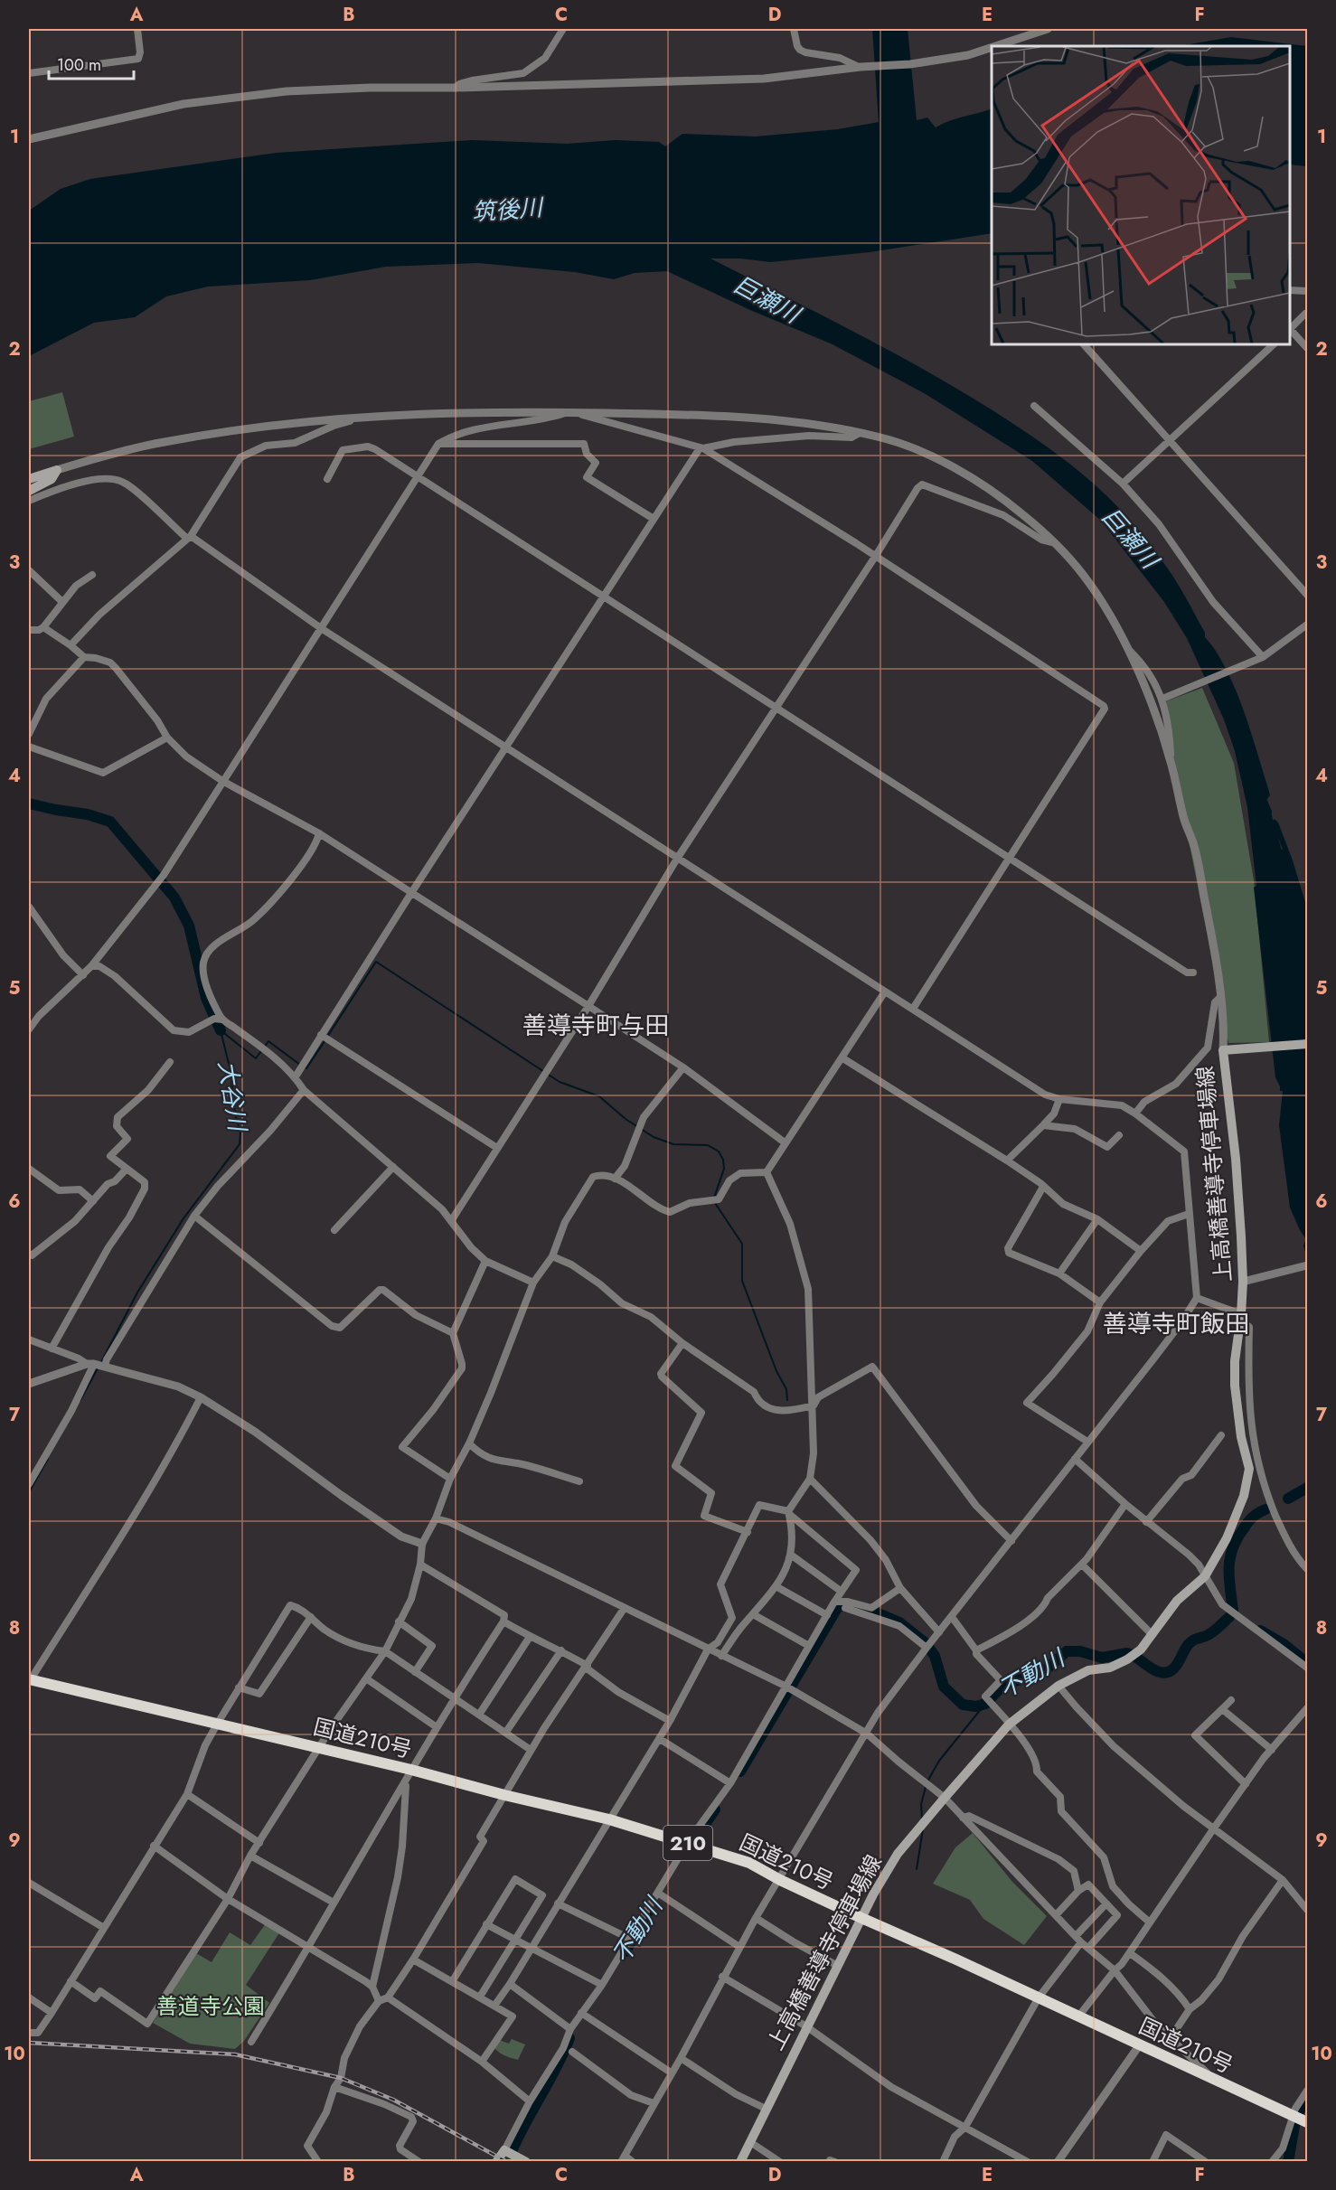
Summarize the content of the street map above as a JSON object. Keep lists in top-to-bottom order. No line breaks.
{"streets":{"highway":["国道210号","210"],"main road":["上高橋善導寺停車場線"]},"crossings":[["上高橋善導寺停車場線","国道210号"]],"districts":["善導寺町与田","善導寺町飯田"],"water":["筑後川","巨瀬川","大谷川","不動川"],"parks":["善道寺公園"],"scale_bar":"100 m","grid":{"columns":["A","B","C","D","E","F"],"rows":["1","2","3","4","5","6","7","8","9","10"]}}
